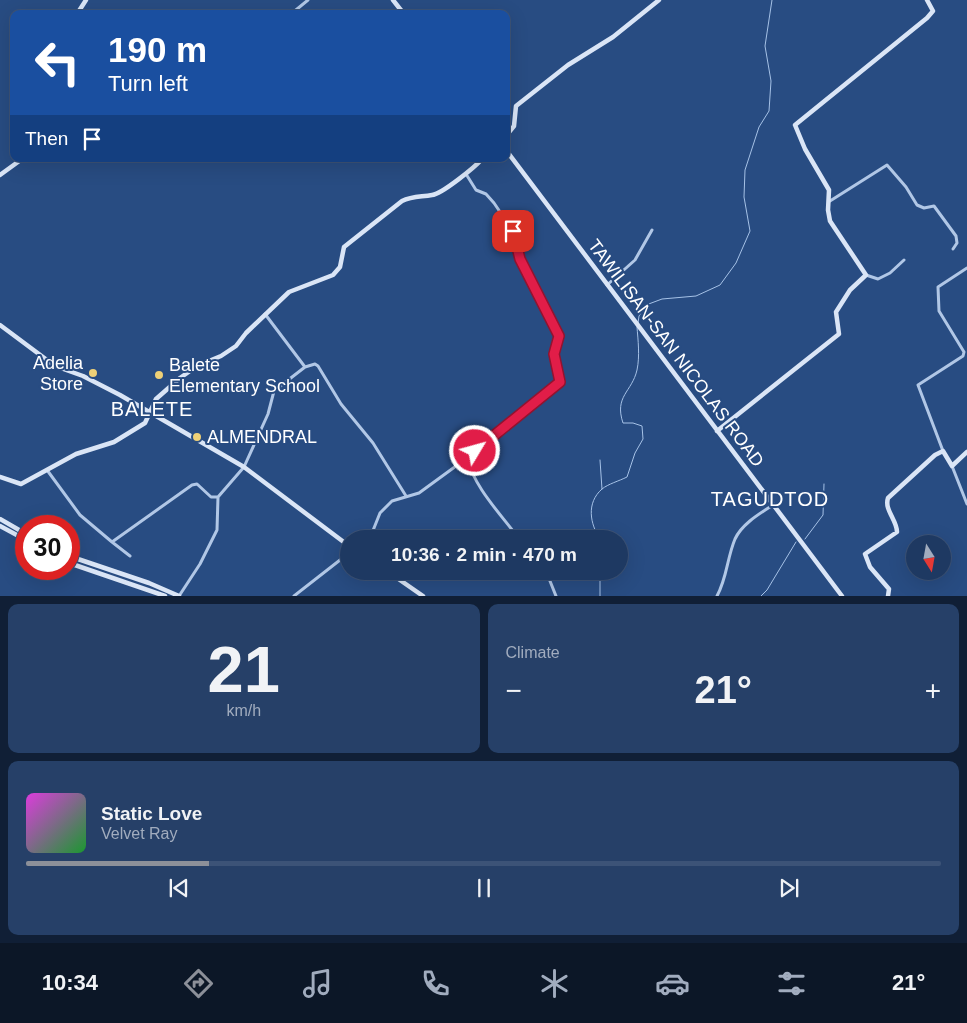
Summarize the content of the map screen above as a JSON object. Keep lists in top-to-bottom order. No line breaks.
{"streets":{"street":["TAWILISAN-SAN NICOLAS ROAD"]},"districts":["BALETE","TAGUDTOD"],"places":["Adelia Store","Balete Elementary School","ALMENDRAL"],"north":"bottom","page":{"turn":["190 m","Turn left"],"then":"Then","limit":"30","trip":"10:36 · 2 min · 470 m","tile":[["21","km/h"],"Climate"],"heat":["−","21°","+"],"song":["Static Love","Velvet Ray"],"tabs":["10:34","21°"]}}
